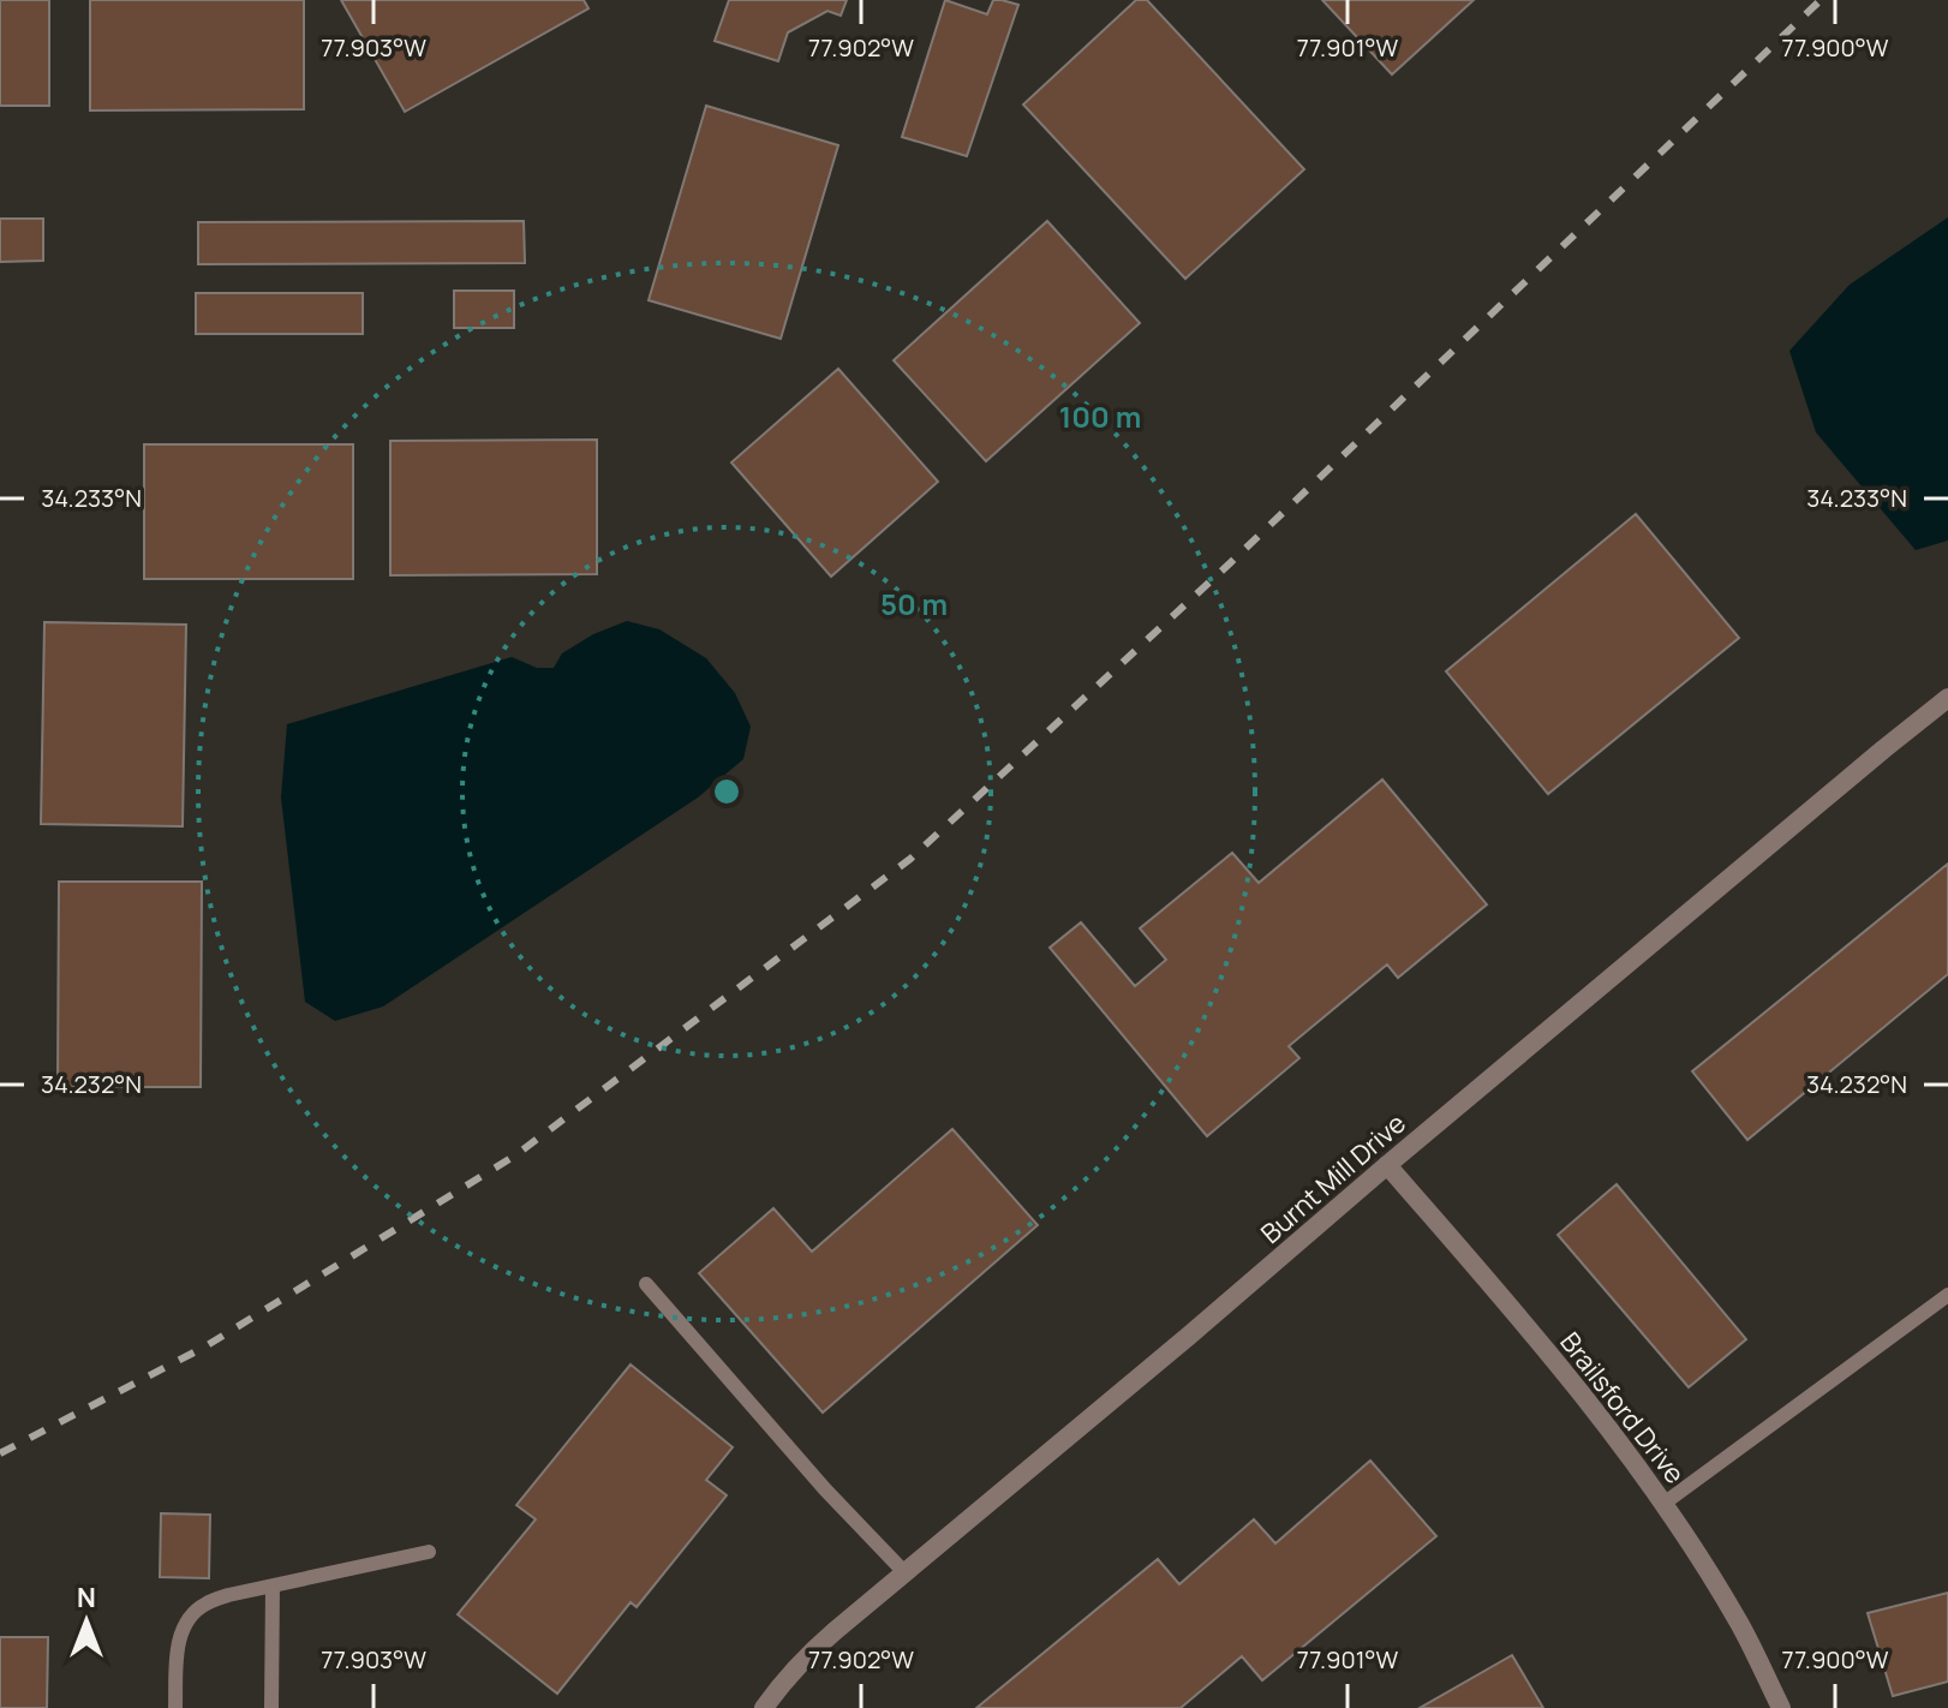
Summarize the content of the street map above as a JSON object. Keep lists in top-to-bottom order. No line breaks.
{"streets":{"street":["Burnt Mill Drive","Brailsford Drive"]},"crossings":[["Burnt Mill Drive","Brailsford Drive"]],"north":"top","coordinates":["77.903°W","77.902°W","77.901°W","77.900°W","34.233°N","34.232°N"],"rings":["100 m","50 m"]}
